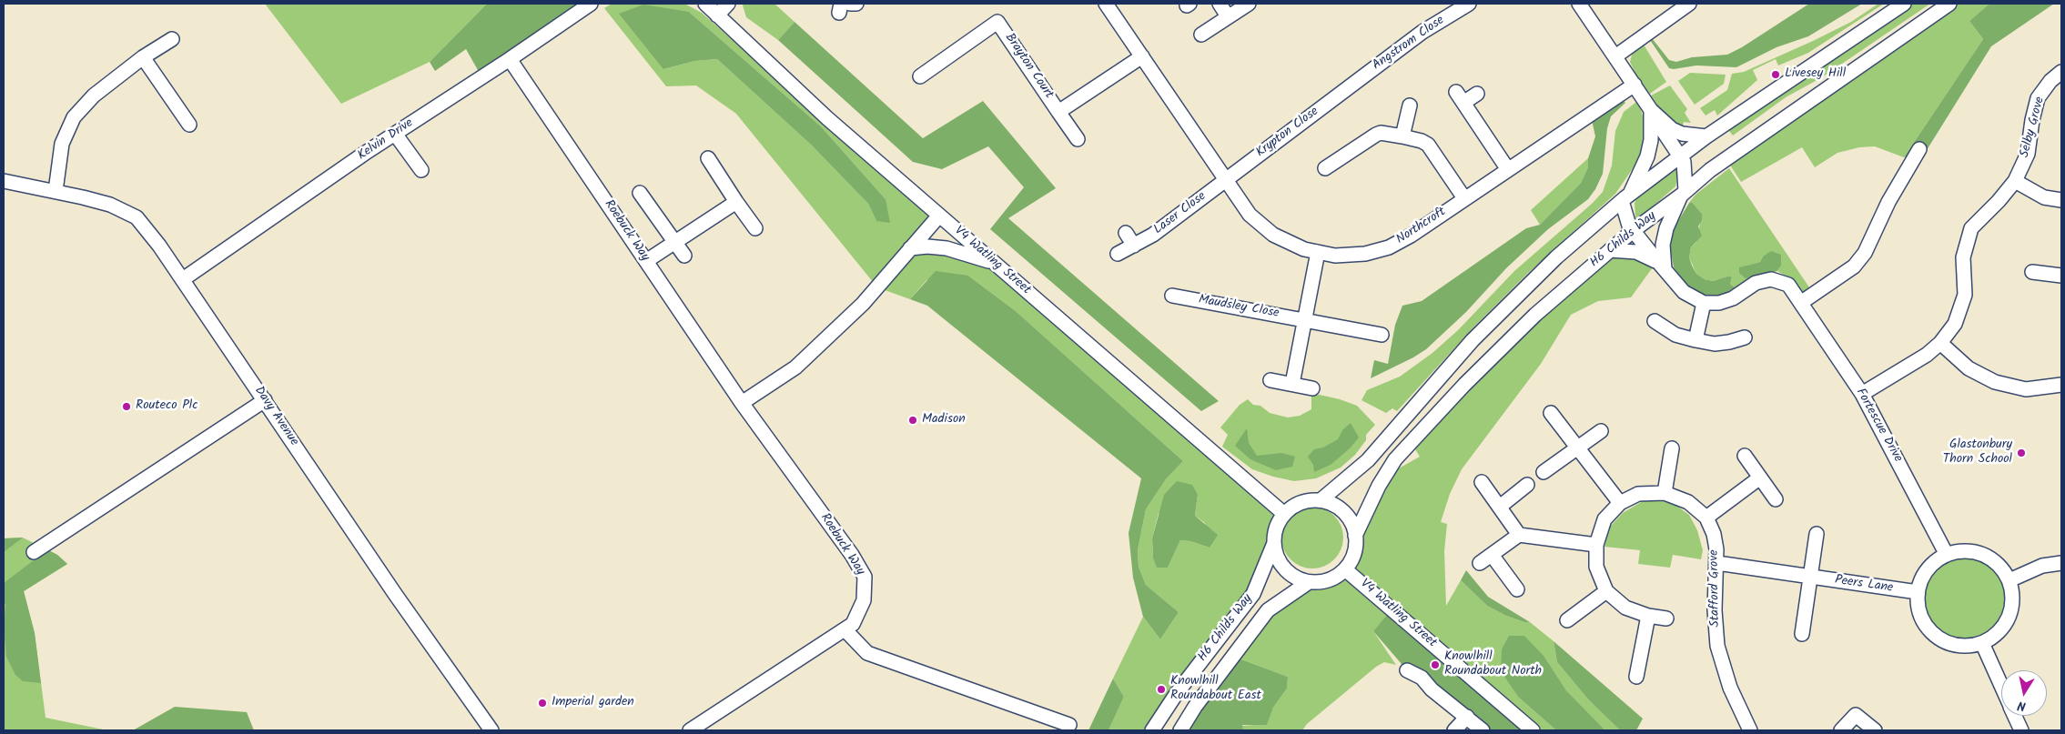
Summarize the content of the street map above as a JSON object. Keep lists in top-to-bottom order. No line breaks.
{"streets":{"street":["Angstrom Close","Brayton Court","Selby Grove","Krypton Close","Kelvin Drive","Laser Close","Northcroft","Roebuck Way","H6 Childs Way","V4 Watling Street","Maudsley Close","Davy Avenue","Fortescue Drive","Peers Lane","Stafford Grove"]},"crossings":[["Angstrom Close","Krypton Close"],["Brayton Court","Northcroft"],["Selby Grove","Fortescue Drive"],["Krypton Close","Laser Close"],["Krypton Close","Northcroft"],["Kelvin Drive","Roebuck Way"],["Kelvin Drive","Davy Avenue"],["Laser Close","Northcroft"],["H6 Childs Way","V4 Watling Street"],["Fortescue Drive","Peers Lane"],["Peers Lane","Stafford Grove"]],"places":["Livesey Hill","Routeco Plc","Madison","Glastonbury Thorn School","Knowlhill Roundabout North","Knowlhill Roundabout East","Imperial garden"],"north":"bottom"}
